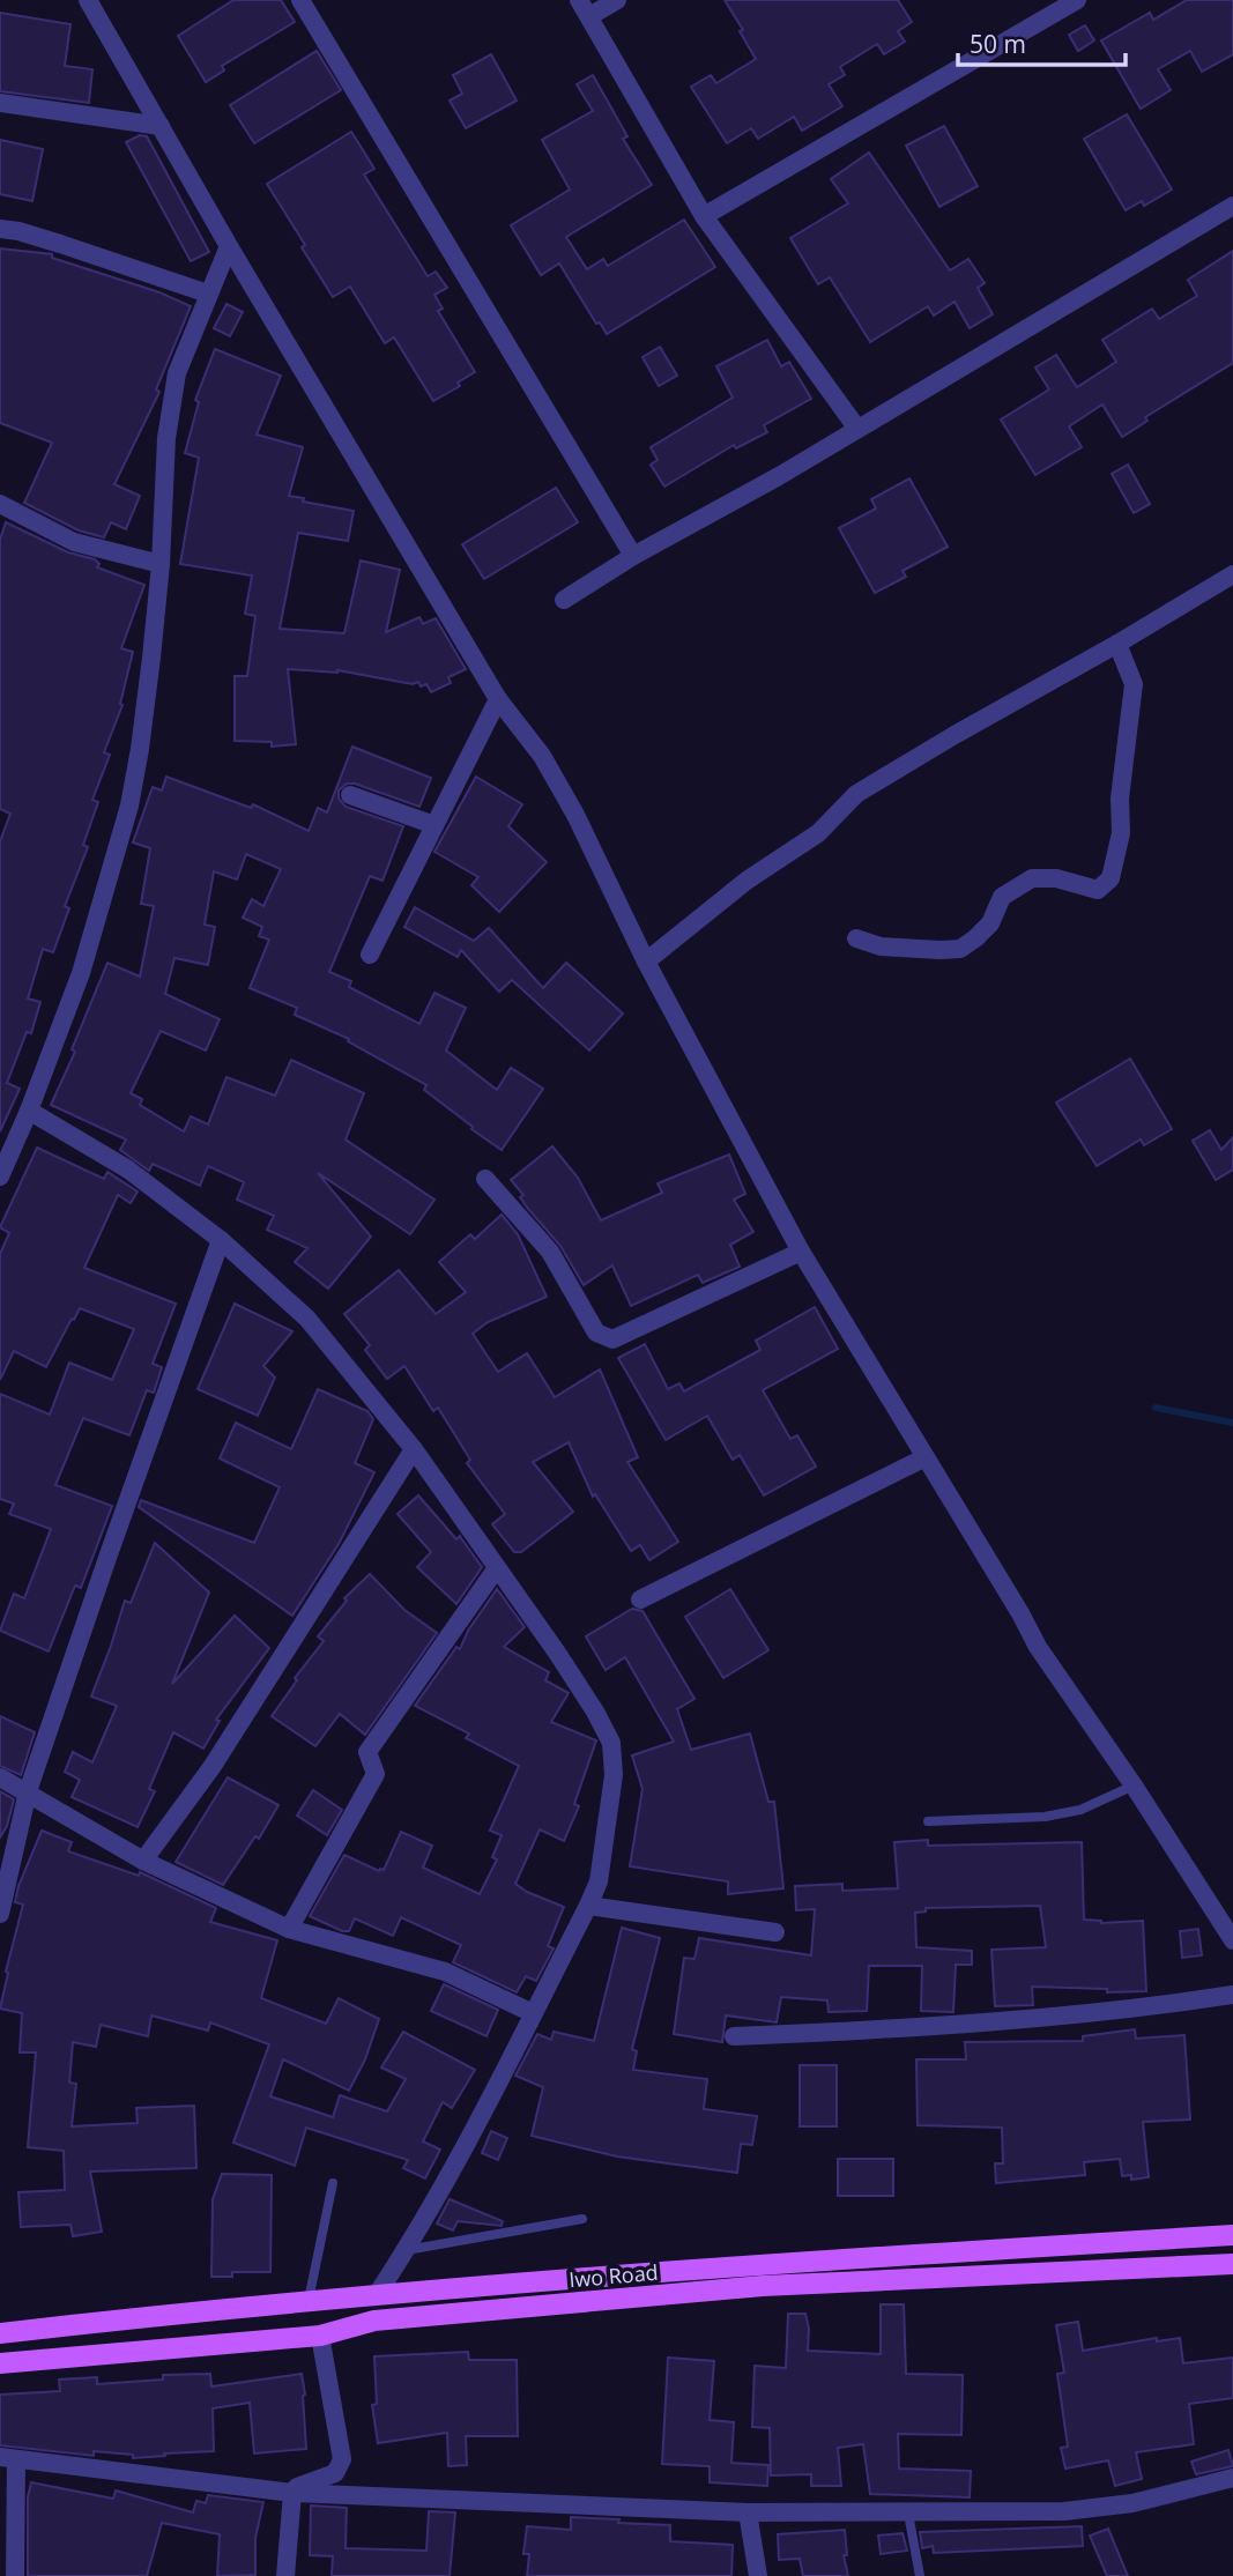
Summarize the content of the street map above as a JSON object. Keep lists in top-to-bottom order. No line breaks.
{"streets":{"main road":["Iwo Road"]},"scale_bar":"50 m"}
